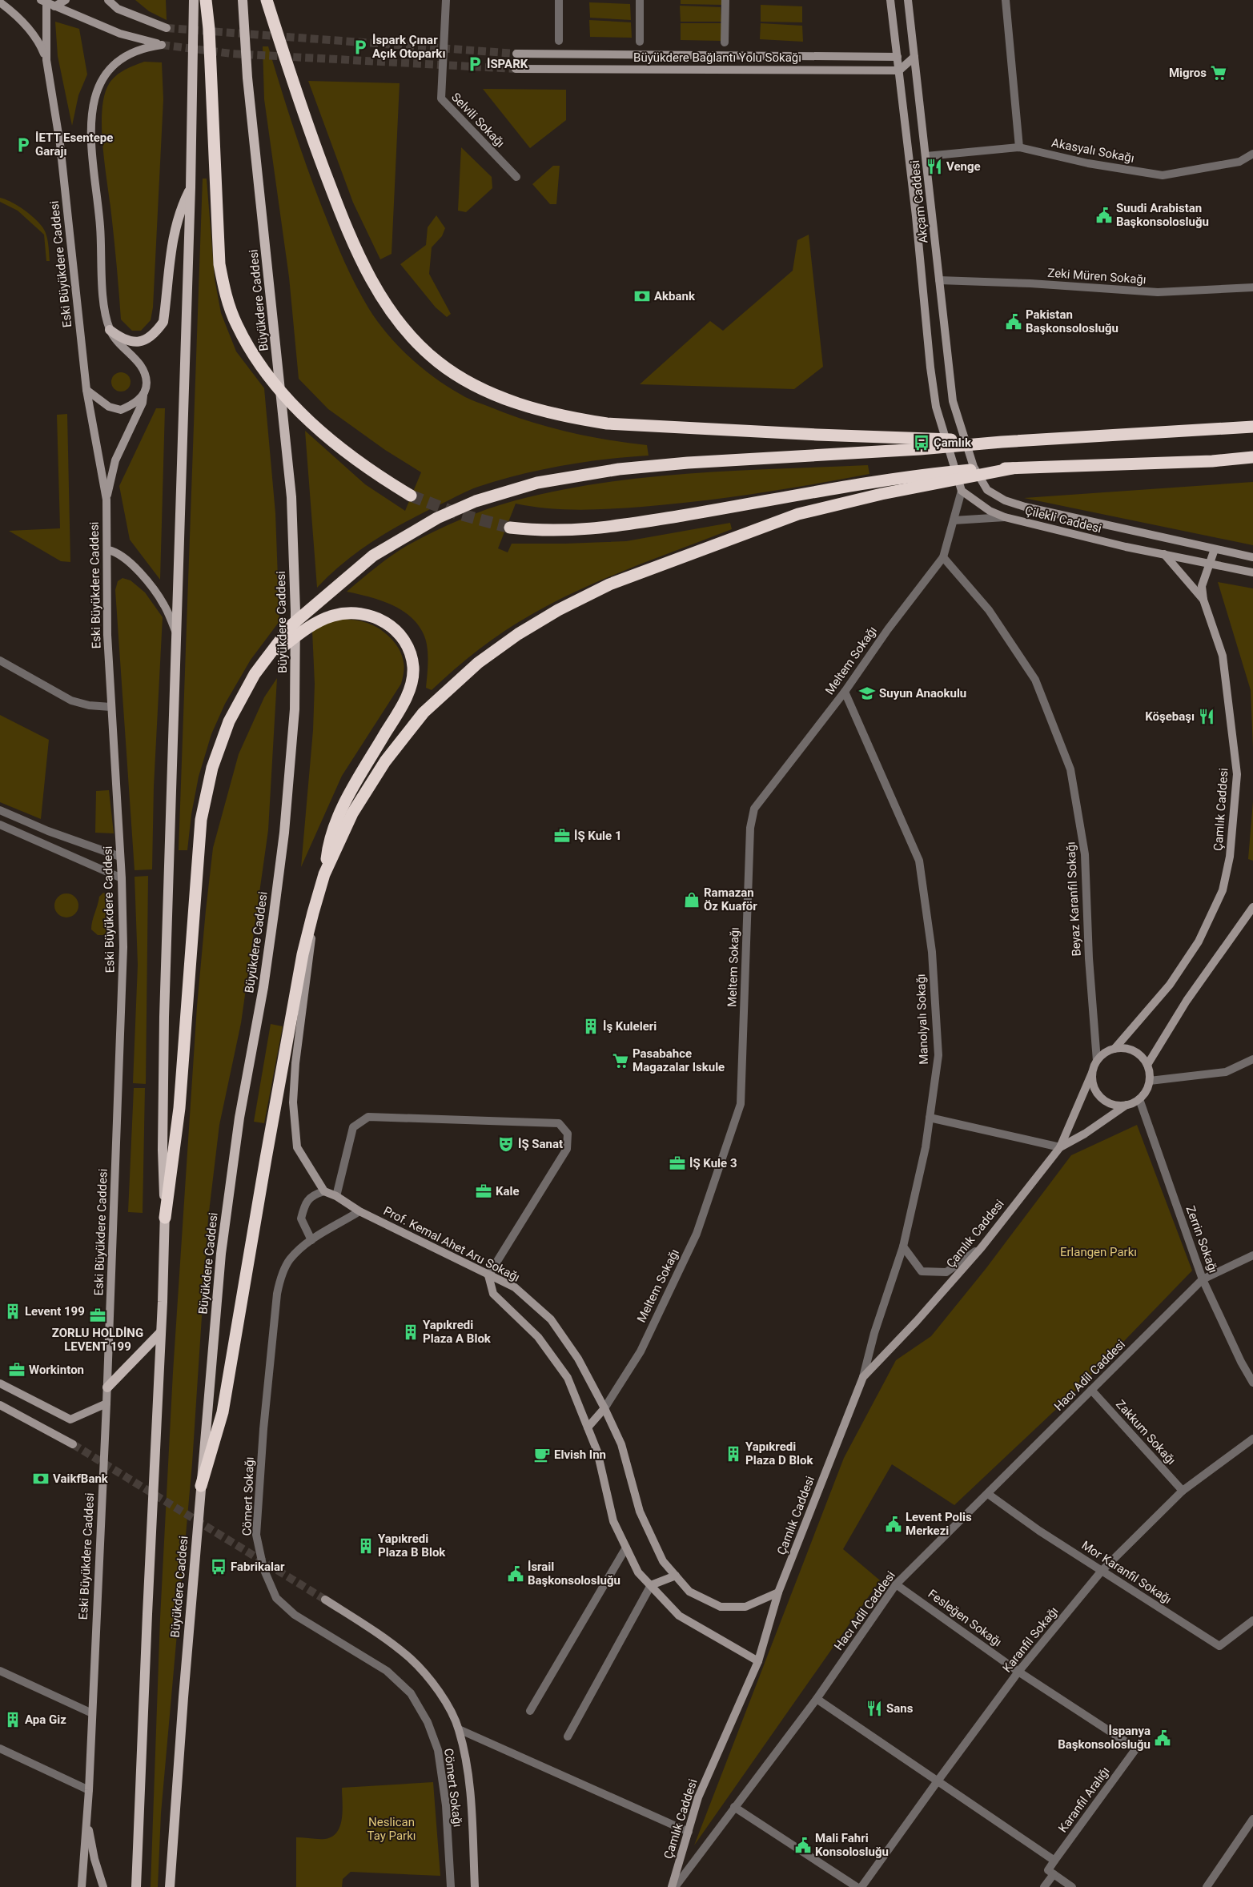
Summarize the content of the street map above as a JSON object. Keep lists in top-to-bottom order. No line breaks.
{"streets":{"main road":["Büyükdere Caddesi"],"street":["Büyükdere Bağlantı Yolu Sokağı","Selvili Sokağı","Akasyalı Sokağı","Akçam Caddesi","Eski Büyükdere Caddesi","Zeki Müren Sokağı","Çilekli Caddesi","Meltem Sokağı","Çamlık Caddesi","Beyaz Karanfil Sokağı","Manolyalı Sokağı","Zerrin Sokağı","Prof. Kemal Ahet Aru Sokağı","Hacı Adil Caddesi","Zakkum Sokağı","Cömert Sokağı","Mor Karanfil Sokağı","Fesleğen Sokağı","Karanfil Sokağı","Karanfil Aralığı"]},"crossings":[["Büyükdere Bağlantı Yolu Sokağı","Akçam Caddesi"],["Akasyalı Sokağı","Akçam Caddesi"],["Akçam Caddesi","Zeki Müren Sokağı"],["Akçam Caddesi","Çilekli Caddesi"],["Akçam Caddesi","Meltem Sokağı"],["Çilekli Caddesi","Meltem Sokağı"],["Çilekli Caddesi","Çamlık Caddesi"],["Meltem Sokağı","Beyaz Karanfil Sokağı"],["Meltem Sokağı","Manolyalı Sokağı"],["Meltem Sokağı","Prof. Kemal Ahet Aru Sokağı"],["Çamlık Caddesi","Beyaz Karanfil Sokağı"],["Çamlık Caddesi","Manolyalı Sokağı"],["Çamlık Caddesi","Zerrin Sokağı"],["Çamlık Caddesi","Prof. Kemal Ahet Aru Sokağı"],["Çamlık Caddesi","Hacı Adil Caddesi"],["Beyaz Karanfil Sokağı","Zerrin Sokağı"],["Zerrin Sokağı","Hacı Adil Caddesi"],["Prof. Kemal Ahet Aru Sokağı","Cömert Sokağı"],["Hacı Adil Caddesi","Zakkum Sokağı"],["Hacı Adil Caddesi","Mor Karanfil Sokağı"],["Hacı Adil Caddesi","Fesleğen Sokağı"],["Zakkum Sokağı","Karanfil Sokağı"],["Mor Karanfil Sokağı","Karanfil Sokağı"],["Fesleğen Sokağı","Karanfil Sokağı"],["Fesleğen Sokağı","Karanfil Aralığı"],["Karanfil Sokağı","Karanfil Aralığı"]],"parks":["Erlangen Parkı","Neslican Tay Parkı"],"places":{"parking":["İspark Çınar Açık Otoparkı","İSPARK","İETT Esentepe Garajı"],"supermarket":["Migros","Pasabahce Magazalar Iskule"],"restaurant":["Venge","Köşebaşı","Sans"],"public building":["Suudi Arabistan Başkonsolosluğu","Pakistan Başkonsolosluğu","Levent Polis Merkezi","İsrail Başkonsolosluğu","İspanya Başkonsolosluğu","Mali Fahri Konsolosluğu"],"bank":["Akbank","VaikfBank"],"bus stop":["Çamlık","Fabrikalar"],"school or university":["Suyun Anaokulu"],"office":["İŞ Kule 1","İŞ Kule 3","Kale","ZORLU HOLDİNG LEVENT 199","Workinton"],"shop":["Ramazan Öz Kuaför"],"building":["İş Kuleleri","Levent 199","Yapıkredi Plaza A Blok","Yapıkredi Plaza D Blok","Yapıkredi Plaza B Blok","Apa Giz"],"theatre":["İŞ Sanat"],"cafe":["Elvish Inn"]}}
